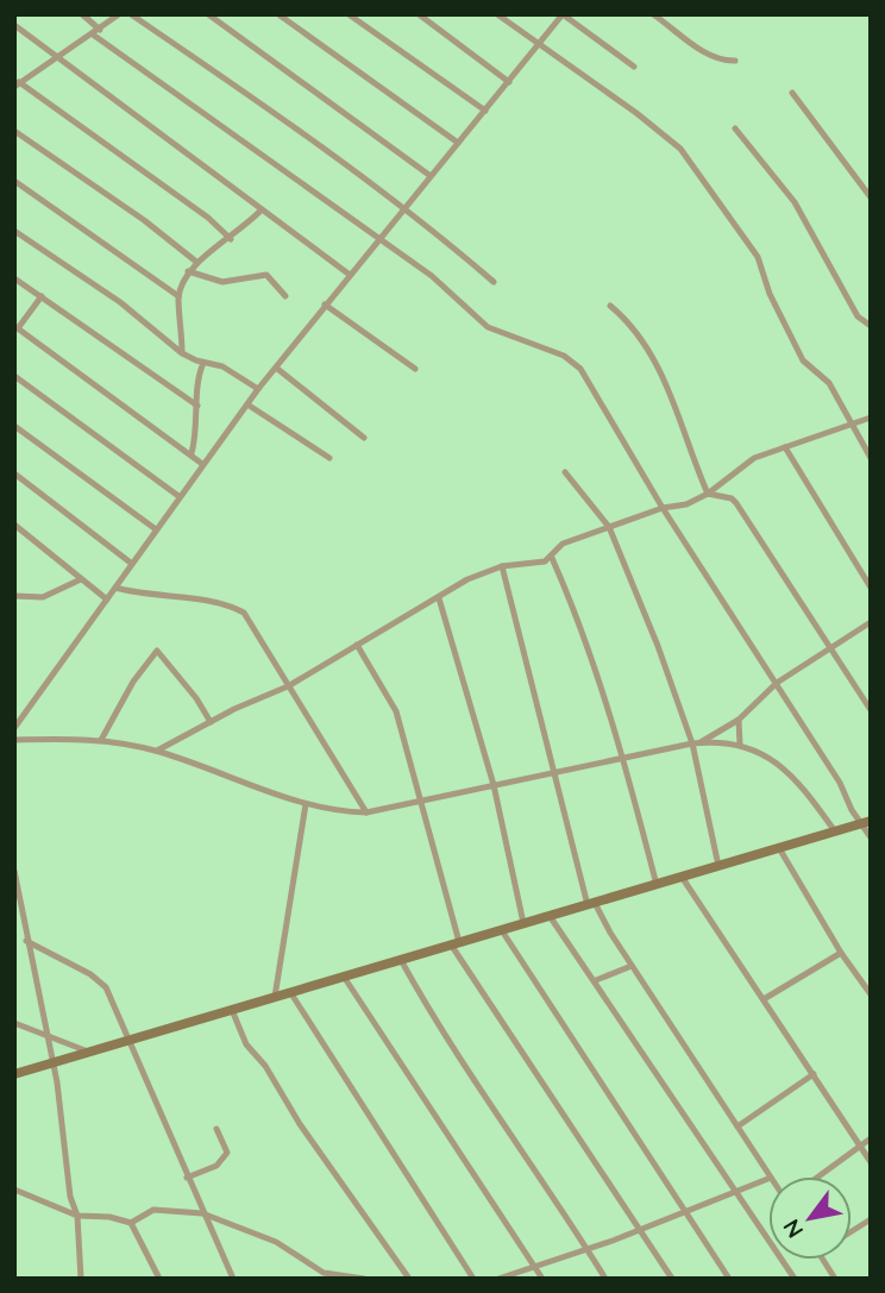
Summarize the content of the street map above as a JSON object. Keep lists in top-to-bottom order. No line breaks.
{"north":"bottom left"}
